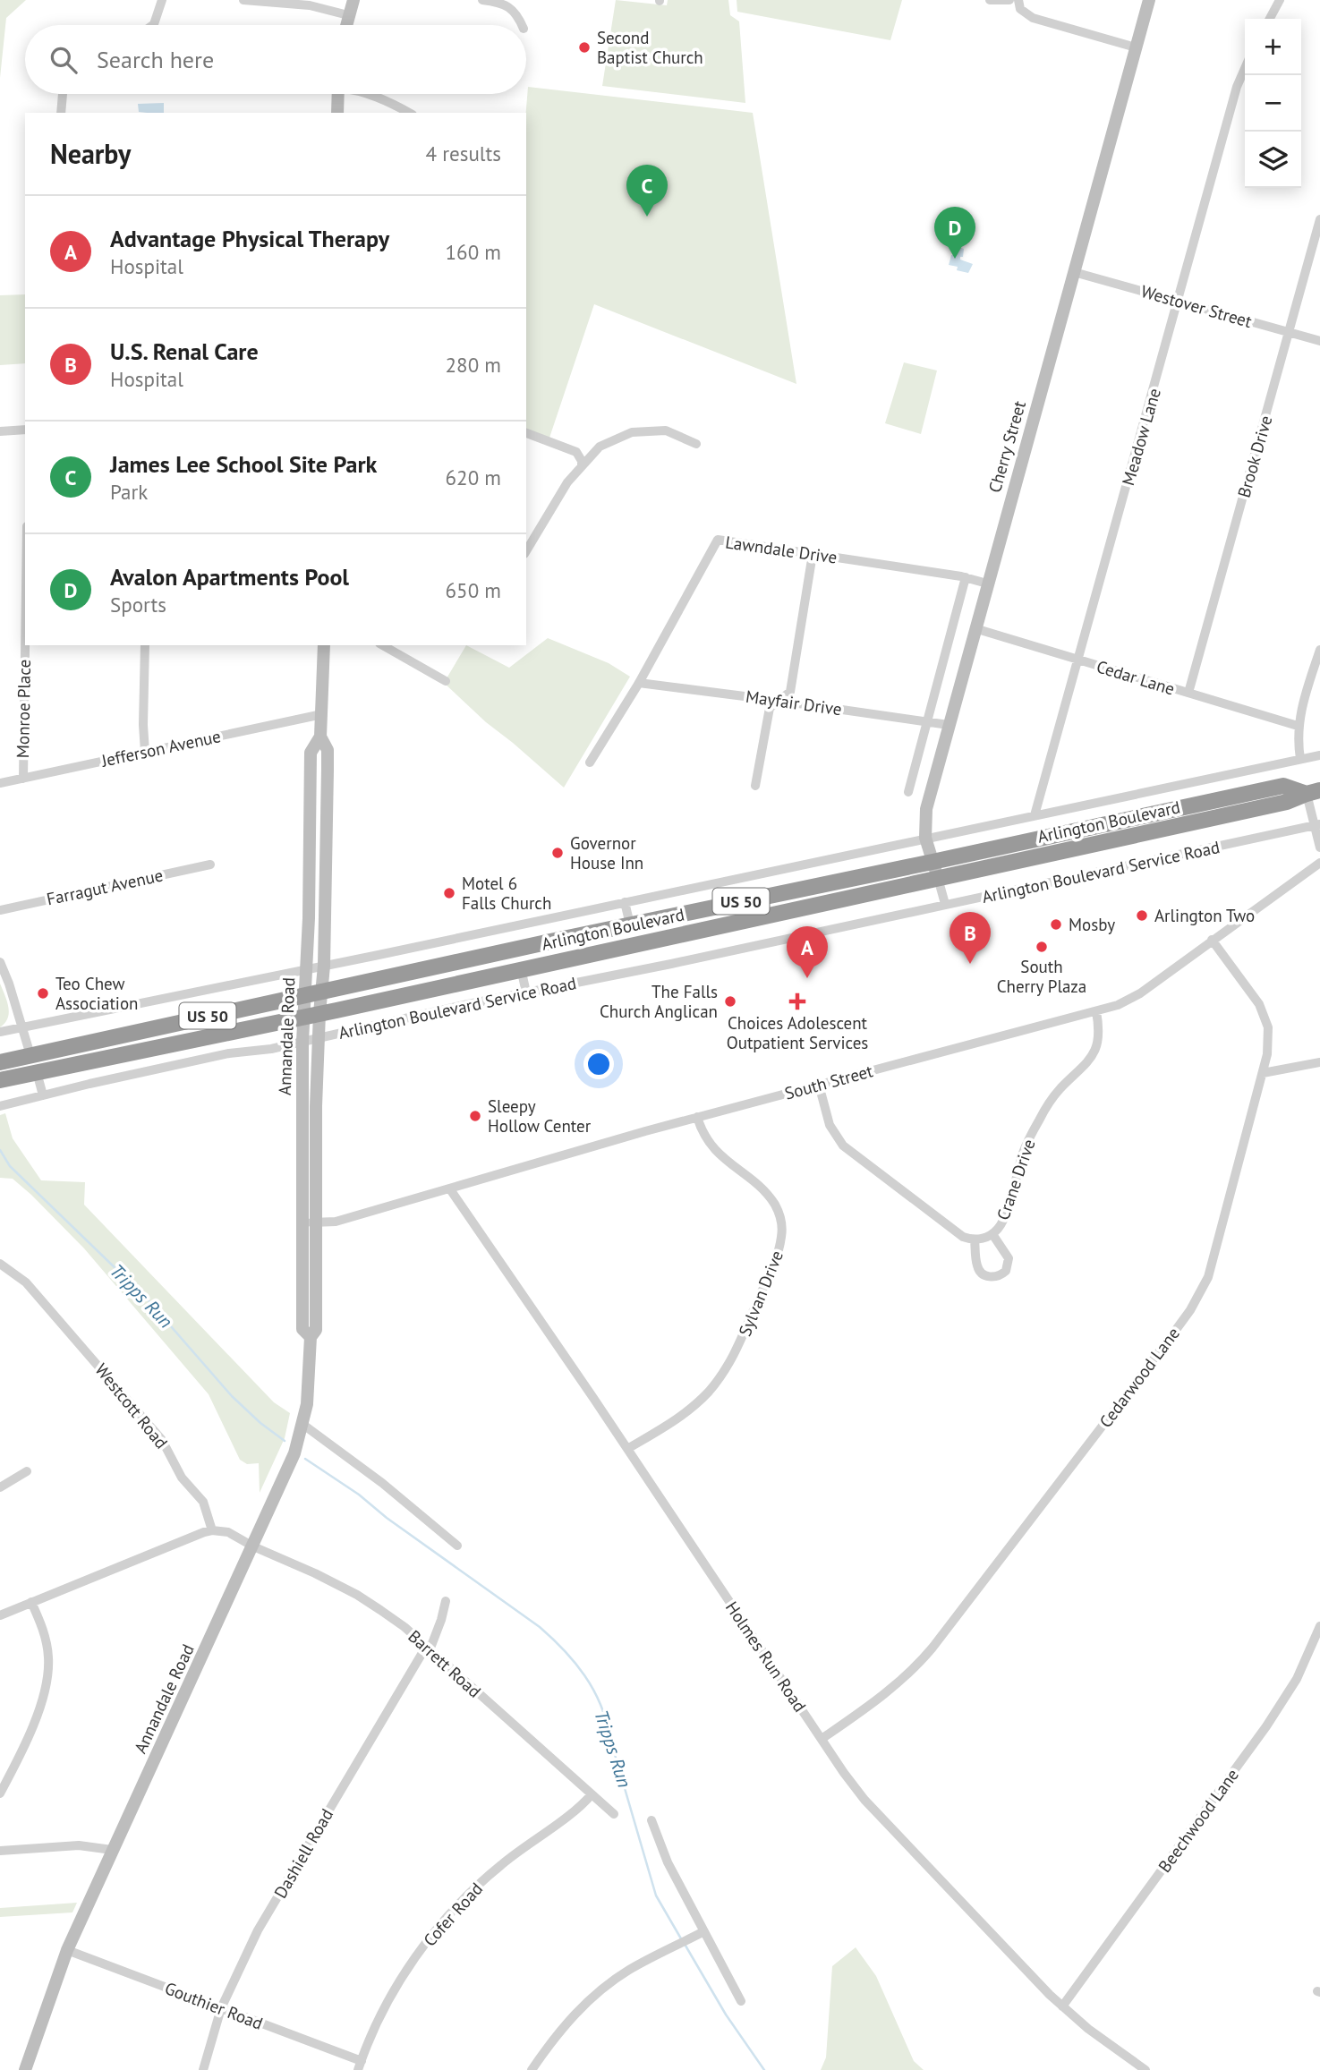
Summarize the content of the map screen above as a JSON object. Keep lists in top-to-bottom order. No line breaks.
{"streets":{"highway":["Arlington Boulevard","US 50"],"main road":["Cherry Street","Annandale Road"],"street":["Westover Street","Meadow Lane","Brook Drive","Lawndale Drive","Cedar Lane","Mayfair Drive","Monroe Place","Jefferson Avenue","Arlington Boulevard Service Road","Farragut Avenue","South Street","Crane Drive","Sylvan Drive","Cedarwood Lane","Westcott Road","Holmes Run Road","Barrett Road","Beechwood Lane","Dashiell Road","Cofer Road","Gouthier Road"]},"crossings":[["Westover Street","Meadow Lane"],["Westover Street","Cherry Street"],["Westover Street","Brook Drive"],["Meadow Lane","Cedar Lane"],["Cherry Street","Lawndale Drive"],["Cherry Street","Cedar Lane"],["Cherry Street","Mayfair Drive"],["Cherry Street","Arlington Boulevard"],["Cherry Street","Arlington Boulevard Service Road"],["Brook Drive","Cedar Lane"],["Lawndale Drive","Mayfair Drive"],["Monroe Place","Jefferson Avenue"],["Jefferson Avenue","Annandale Road"],["Arlington Boulevard","Annandale Road"],["Arlington Boulevard Service Road","Annandale Road"],["Annandale Road","South Street"],["Annandale Road","Barrett Road"],["Annandale Road","Gouthier Road"],["South Street","Crane Drive"],["South Street","Sylvan Drive"],["South Street","Cedarwood Lane"],["South Street","Holmes Run Road"],["Sylvan Drive","Holmes Run Road"],["Cedarwood Lane","Holmes Run Road"],["Holmes Run Road","Beechwood Lane"],["Barrett Road","Dashiell Road"],["Barrett Road","Cofer Road"],["Dashiell Road","Gouthier Road"],["Cofer Road","Gouthier Road"]],"water":["Tripps Run"],"places":{"other":["Second Baptist Church","Governor House Inn","Motel 6 Falls Church","Arlington Two","Mosby","South Cherry Plaza","Teo Chew Association","The Falls Church Anglican","Sleepy Hollow Center"],"health":["Choices Adolescent Outpatient Services"]},"page":{"map_buttons":["+","−"],"search":"Search here","heading":["Nearby","4 results"],"pins":["C","D","B","A"],"list":[{"mark":"A","name":"Advantage Physical Therapy","note":"Hospital","value":"160 m"},{"mark":"B","name":"U.S. Renal Care","note":"Hospital","value":"280 m"},{"mark":"C","name":"James Lee School Site Park","note":"Park","value":"620 m"},{"mark":"D","name":"Avalon Apartments Pool","note":"Sports","value":"650 m"}]}}
